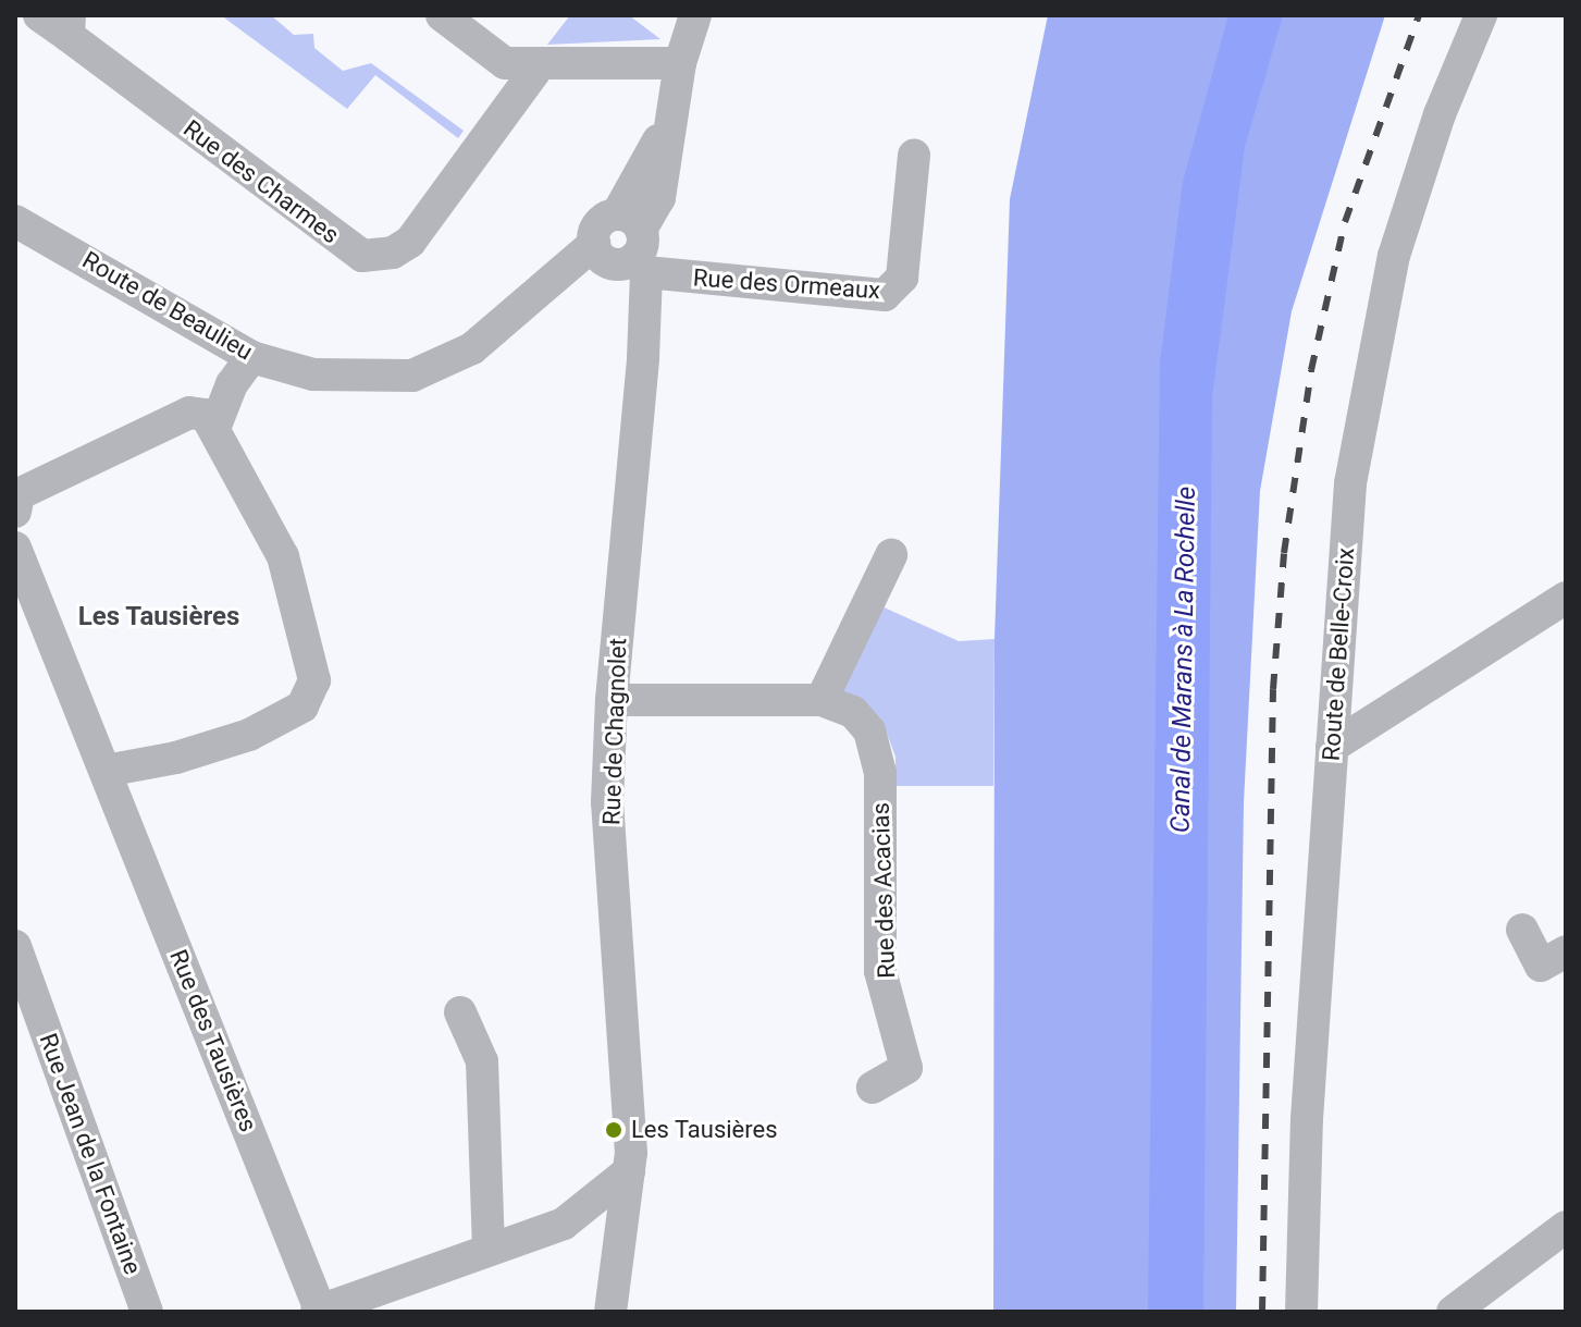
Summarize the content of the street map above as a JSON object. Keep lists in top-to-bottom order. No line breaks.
{"streets":{"street":["Rue des Charmes","Rue des Ormeaux","Route de Beaulieu","Route de Belle-Croix","Rue de Chagnolet","Rue des Acacias","Rue des Tausières","Rue Jean de la Fontaine"]},"crossings":[["Rue des Ormeaux","Rue de Chagnolet"],["Route de Beaulieu","Rue de Chagnolet"],["Rue de Chagnolet","Rue des Acacias"]],"districts":["Les Tausières"],"water":["Canal de Marans à La Rochelle"],"places":["Les Tausières"]}
